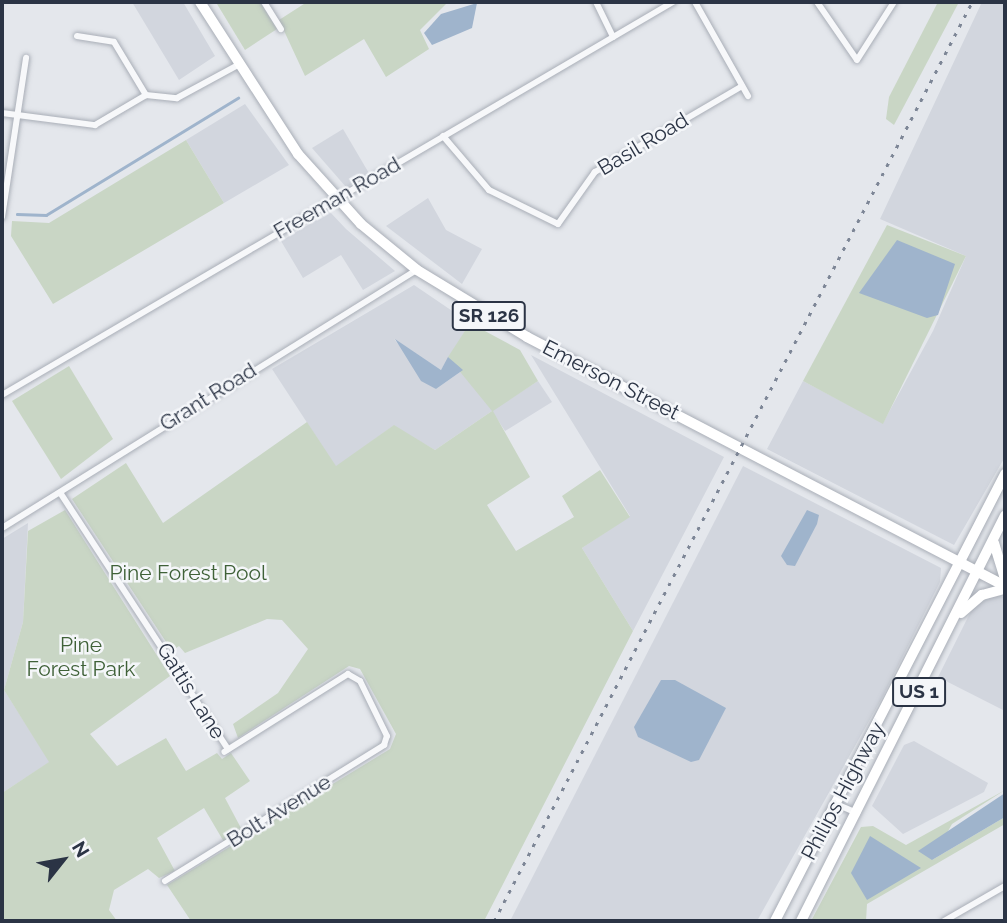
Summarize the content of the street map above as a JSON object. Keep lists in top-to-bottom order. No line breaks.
{"streets":{"main road":["SR 126","Emerson Street","US 1","Philips Highway"],"street":["Basil Road","Freeman Road","Grant Road","Gattis Lane","Bolt Avenue"]},"crossings":[["Basil Road","Freeman Road"],["Freeman Road","Emerson Street"],["Emerson Street","Grant Road"],["Emerson Street","Philips Highway"],["Grant Road","Gattis Lane"],["Gattis Lane","Bolt Avenue"]],"parks":["Pine Forest Pool","Pine Forest Park"],"north":"top right"}
